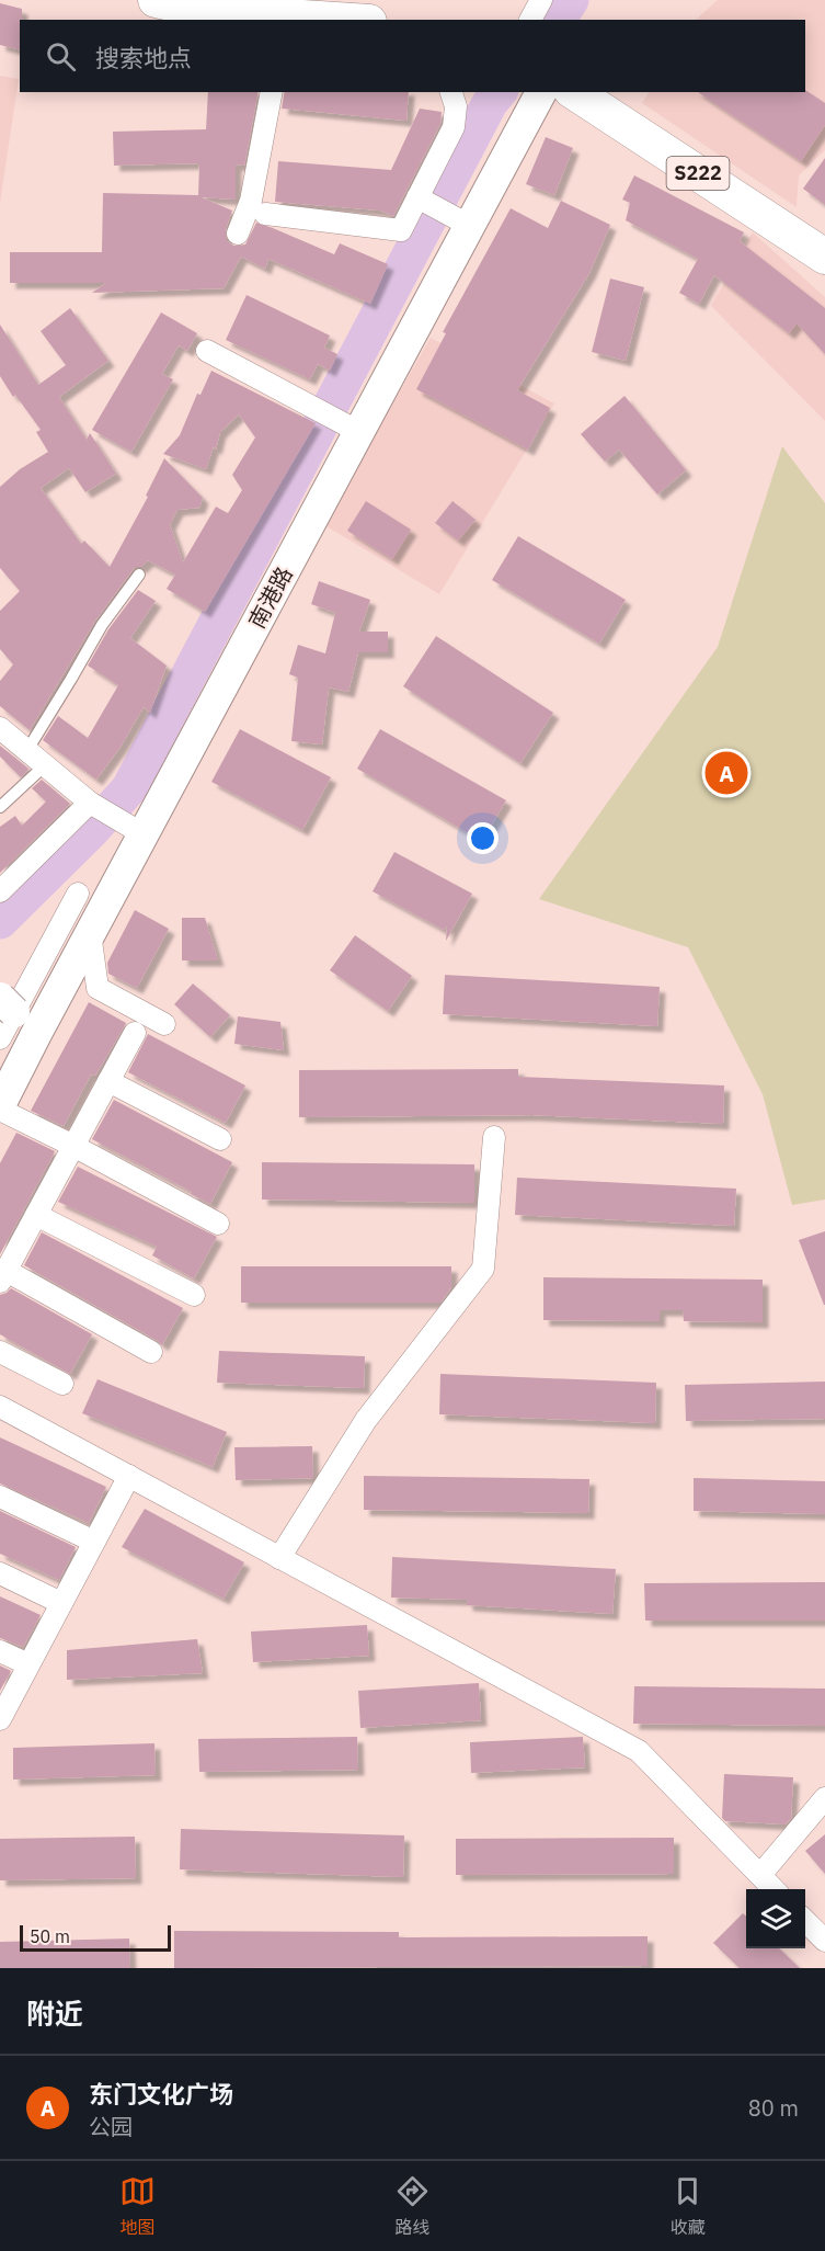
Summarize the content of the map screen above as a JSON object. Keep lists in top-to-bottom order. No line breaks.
{"streets":{"main road":["S222"],"street":["南港路"]},"scale_bar":"50 m","page":{"search":"搜索地点","pins":"A","scale":"50 m","heading":"附近","list":[{"mark":"A","name":"东门文化广场","note":"公园","value":"80 m"}],"nav":["地图","路线","收藏"]}}
